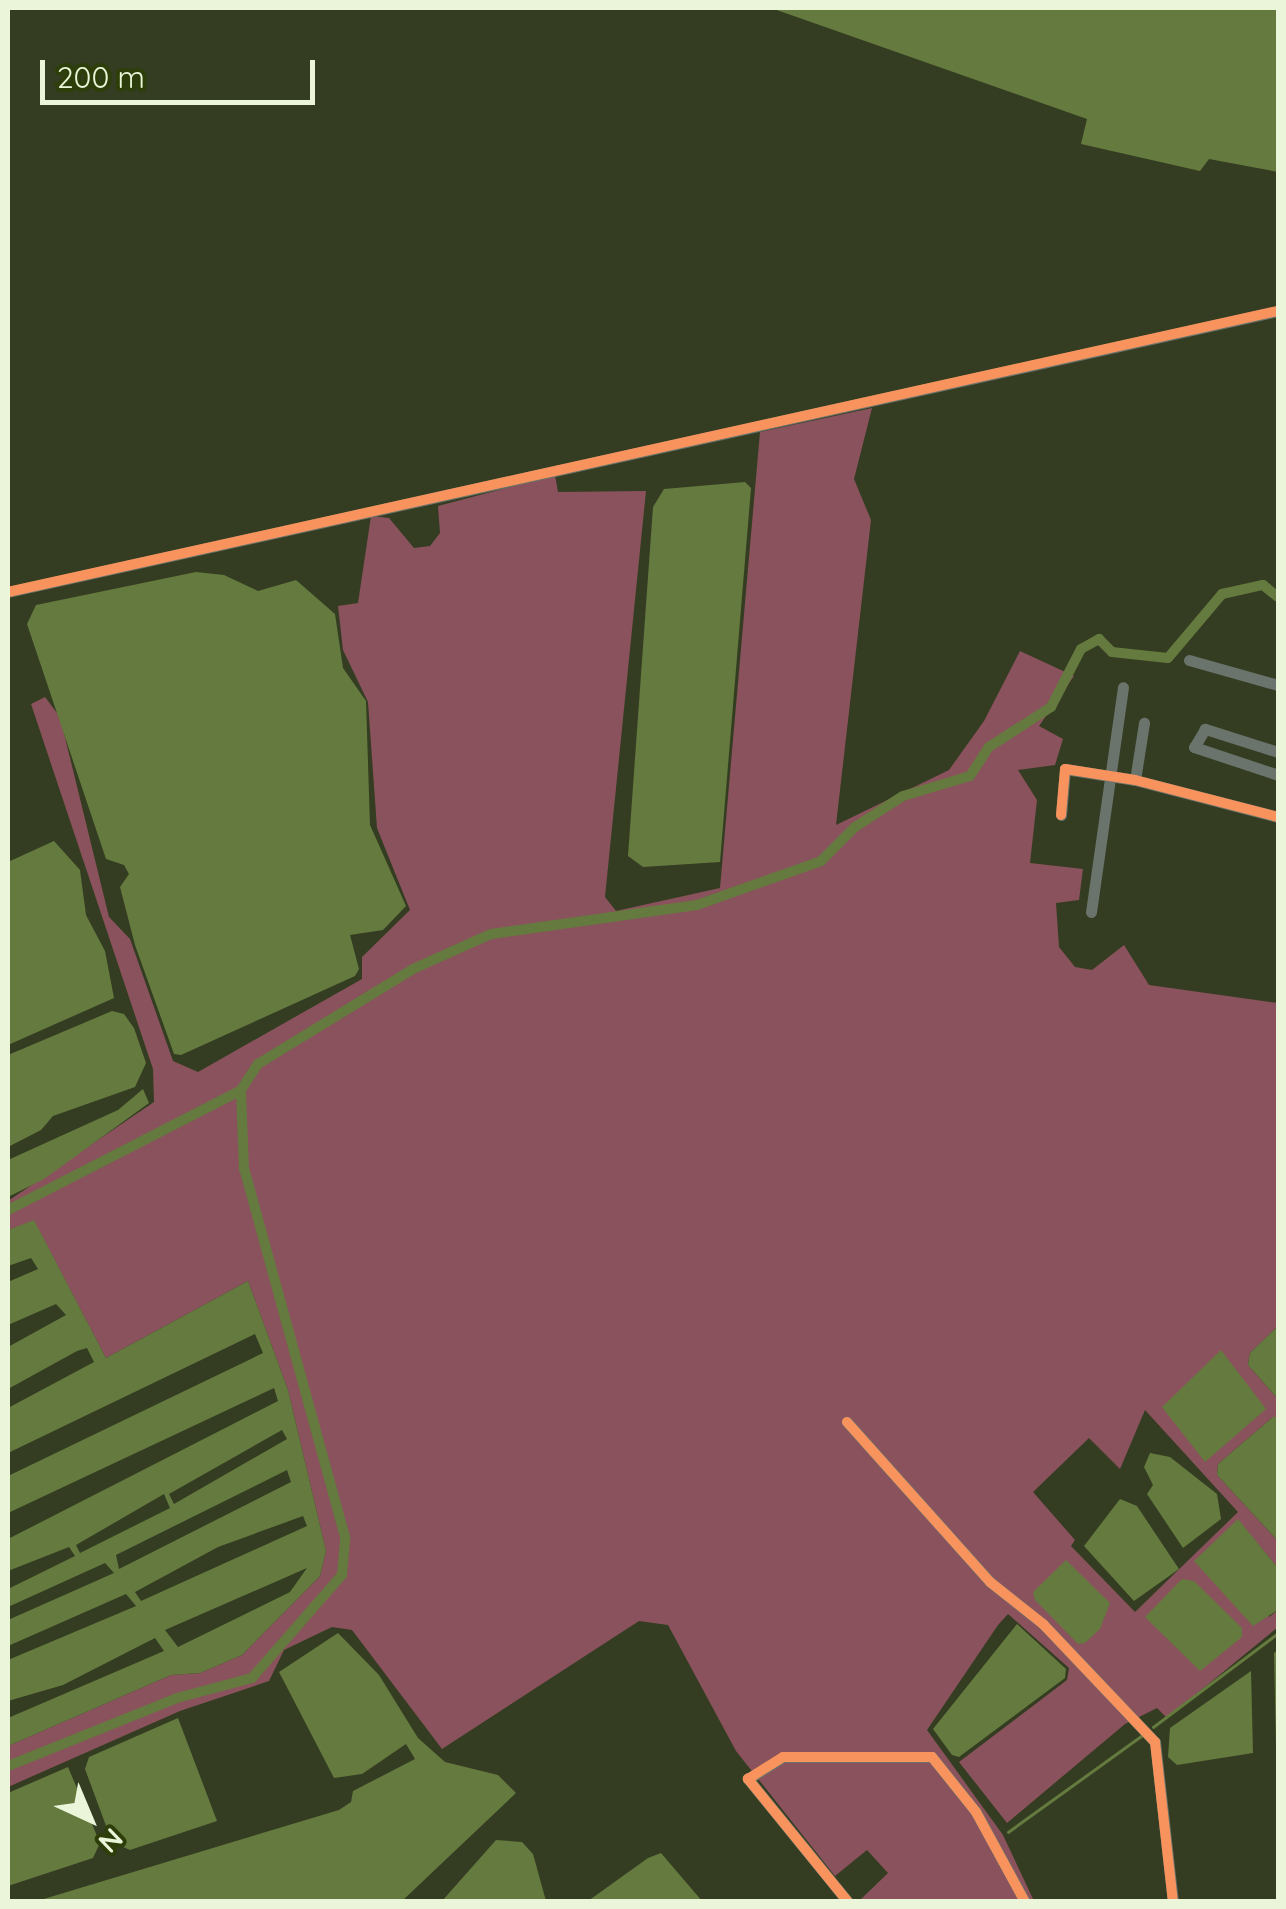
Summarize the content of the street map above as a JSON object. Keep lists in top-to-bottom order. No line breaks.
{"scale_bar":"200 m","north":"bottom right"}
